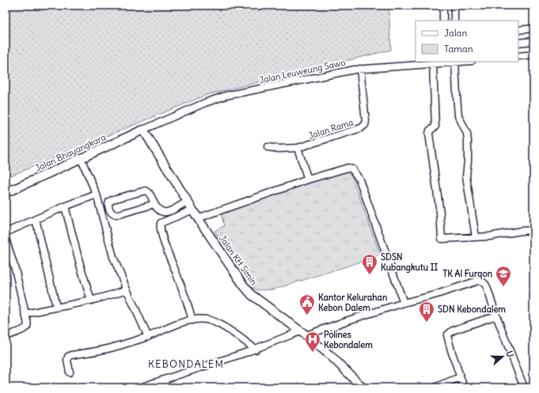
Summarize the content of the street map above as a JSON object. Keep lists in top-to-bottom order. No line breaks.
{"streets":{"street":["Jalan Leuweung Sawo","Jalan Rama","Jalan Bhayangkara","Jalan KH Simin"]},"crossings":[["Jalan Leuweung Sawo","Jalan Rama"],["Jalan Leuweung Sawo","Jalan Bhayangkara"],["Jalan Leuweung Sawo","Jalan KH Simin"],["Jalan Bhayangkara","Jalan KH Simin"]],"districts":["KEBONDALEM"],"places":{"building":["SDSN Kubangkutu II","SDN Kebondalem"],"school or university":["TK Al Furqon"],"public building":["Kantor Kelurahan Kebon Dalem"],"hospital":["Polines Kebondalem"]},"legend":["Jalan","Taman"],"north":"right"}
